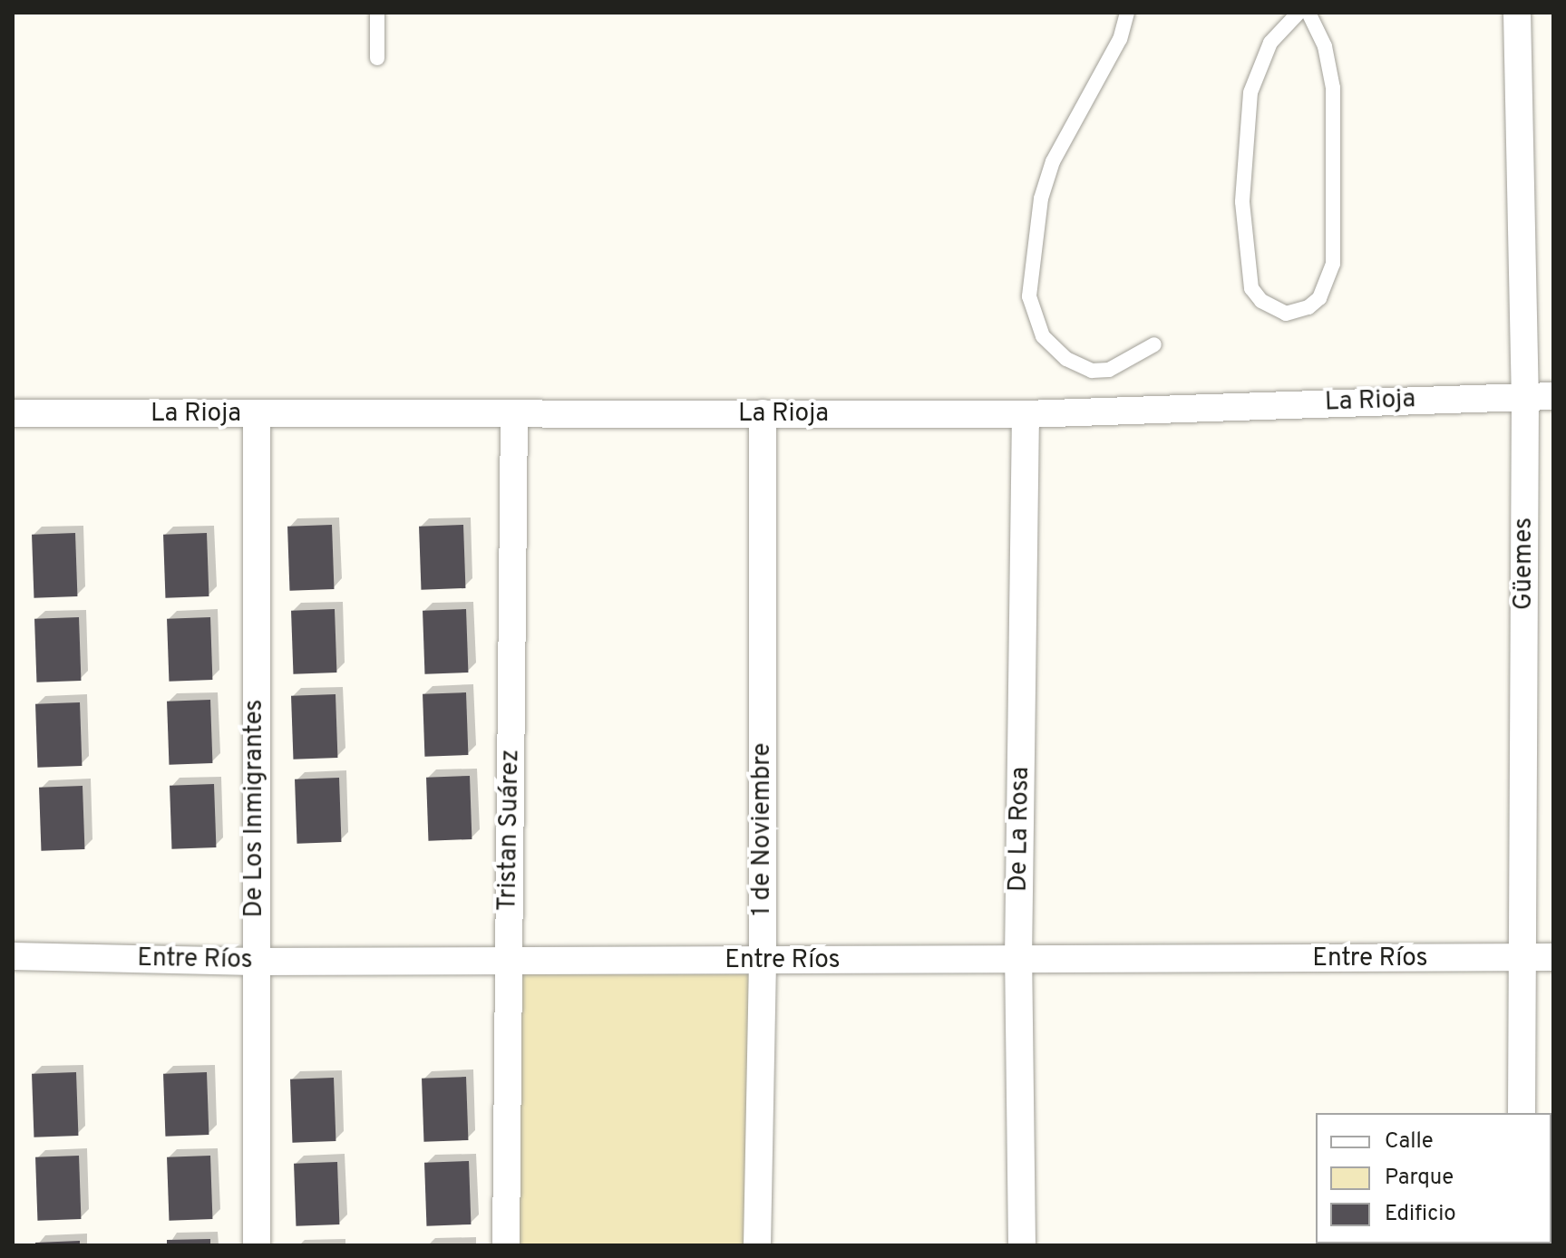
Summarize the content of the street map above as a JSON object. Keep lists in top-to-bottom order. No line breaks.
{"streets":{"street":["La Rioja","Güemes","De Los Inmigrantes","1 de Noviembre","De La Rosa","Tristan Suárez","Entre Ríos"]},"crossings":[["La Rioja","Güemes"],["La Rioja","De Los Inmigrantes"],["La Rioja","1 de Noviembre"],["La Rioja","De La Rosa"],["La Rioja","Tristan Suárez"],["Güemes","Entre Ríos"],["De Los Inmigrantes","Entre Ríos"],["1 de Noviembre","Entre Ríos"],["De La Rosa","Entre Ríos"],["Tristan Suárez","Entre Ríos"]],"legend":["Calle","Parque","Edificio"]}
